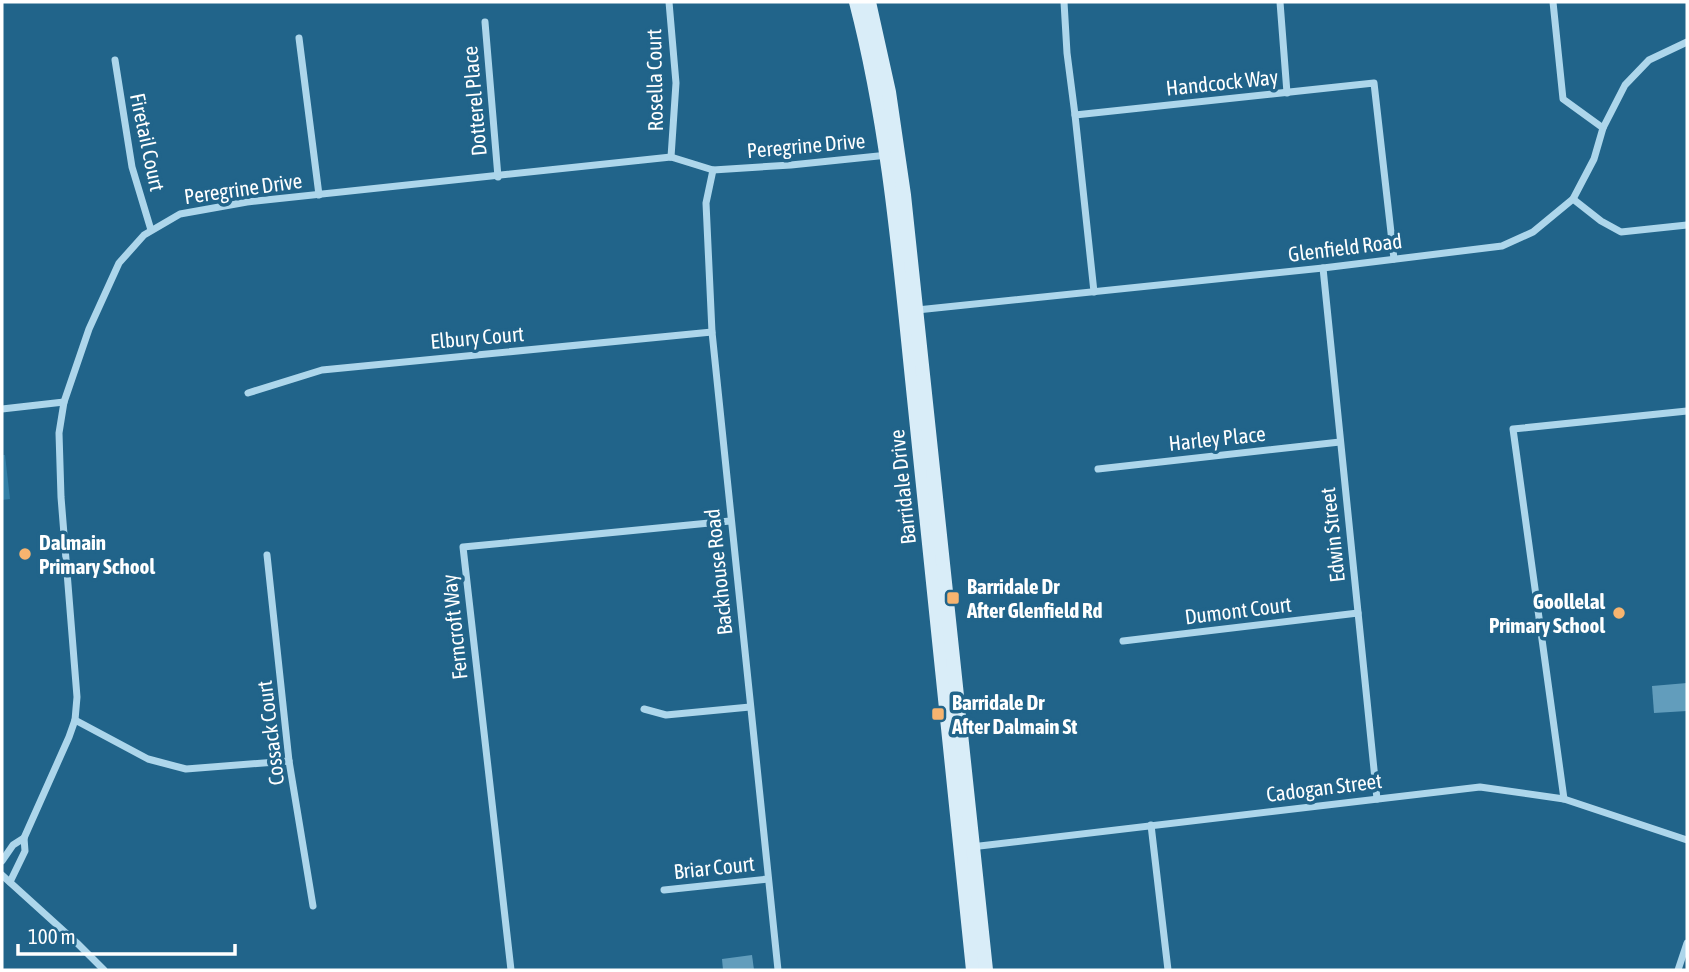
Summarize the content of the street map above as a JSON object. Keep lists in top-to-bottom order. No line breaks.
{"streets":{"street":["Rosella Court","Handcock Way","Dotterel Place","Firetail Court","Peregrine Drive","Glenfield Road","Elbury Court","Harley Place","Barridale Drive","Edwin Street","Backhouse Road","Dumont Court","Ferncroft Way","Cossack Court","Cadogan Street","Briar Court"]},"crossings":[["Rosella Court","Peregrine Drive"],["Handcock Way","Glenfield Road"],["Dotterel Place","Peregrine Drive"],["Firetail Court","Peregrine Drive"],["Peregrine Drive","Barridale Drive"],["Peregrine Drive","Backhouse Road"],["Glenfield Road","Barridale Drive"],["Glenfield Road","Edwin Street"],["Elbury Court","Backhouse Road"],["Harley Place","Edwin Street"],["Barridale Drive","Cadogan Street"],["Edwin Street","Dumont Court"],["Edwin Street","Cadogan Street"],["Backhouse Road","Ferncroft Way"],["Backhouse Road","Briar Court"]],"places":{"other":["Dalmain Primary School","Goollelal Primary School"],"transit":["Barridale Dr After Glenfield Rd","Barridale Dr After Dalmain St"]},"scale_bar":"100 m"}
